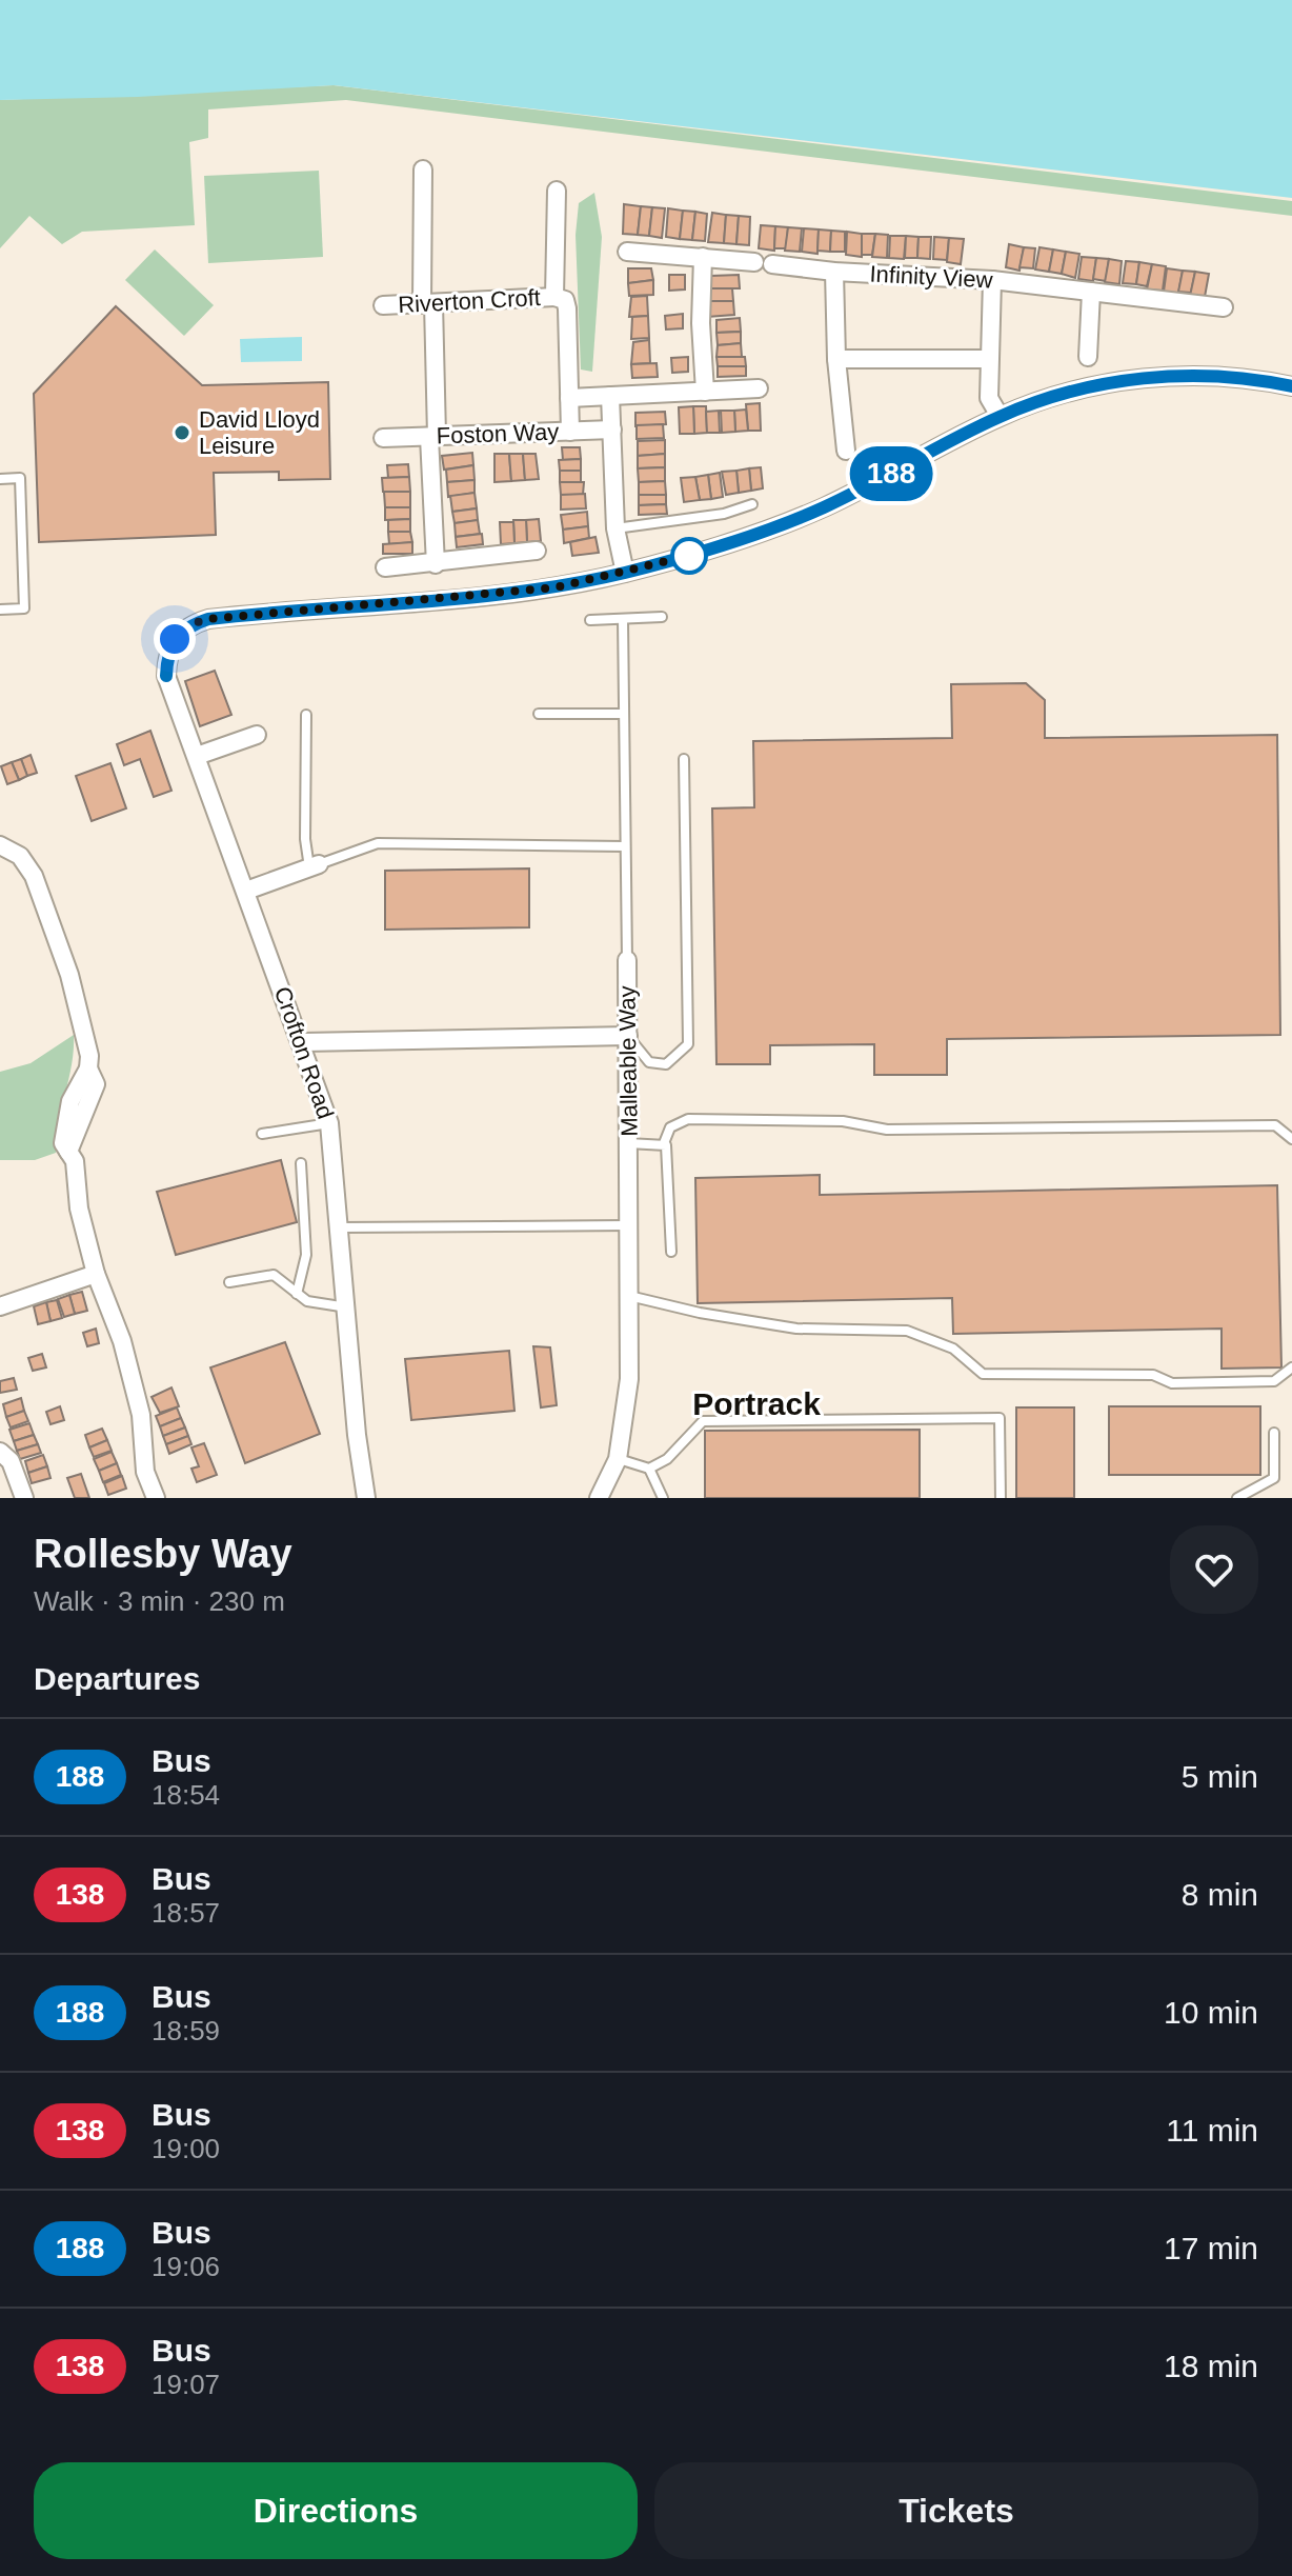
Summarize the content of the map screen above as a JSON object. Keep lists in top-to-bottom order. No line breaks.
{"streets":{"street":["Infinity View","Riverton Croft","Foston Way","Crofton Road","Malleable Way"]},"districts":["Portrack"],"places":["David Lloyd Leisure"],"lines":["bus line 188"],"page":{"on_map":"188","heading":[["Rollesby Way","Walk · 3 min · 230 m"],"Departures"],"list":[{"mark":"188","name":"Bus","note":"18:54","value":"5 min"},{"mark":"138","name":"Bus","note":"18:57","value":"8 min"},{"mark":"188","name":"Bus","note":"18:59","value":"10 min"},{"mark":"138","name":"Bus","note":"19:00","value":"11 min"},{"mark":"188","name":"Bus","note":"19:06","value":"17 min"},{"mark":"138","name":"Bus","note":"19:07","value":"18 min"}],"buttons":["Directions","Tickets"]}}
